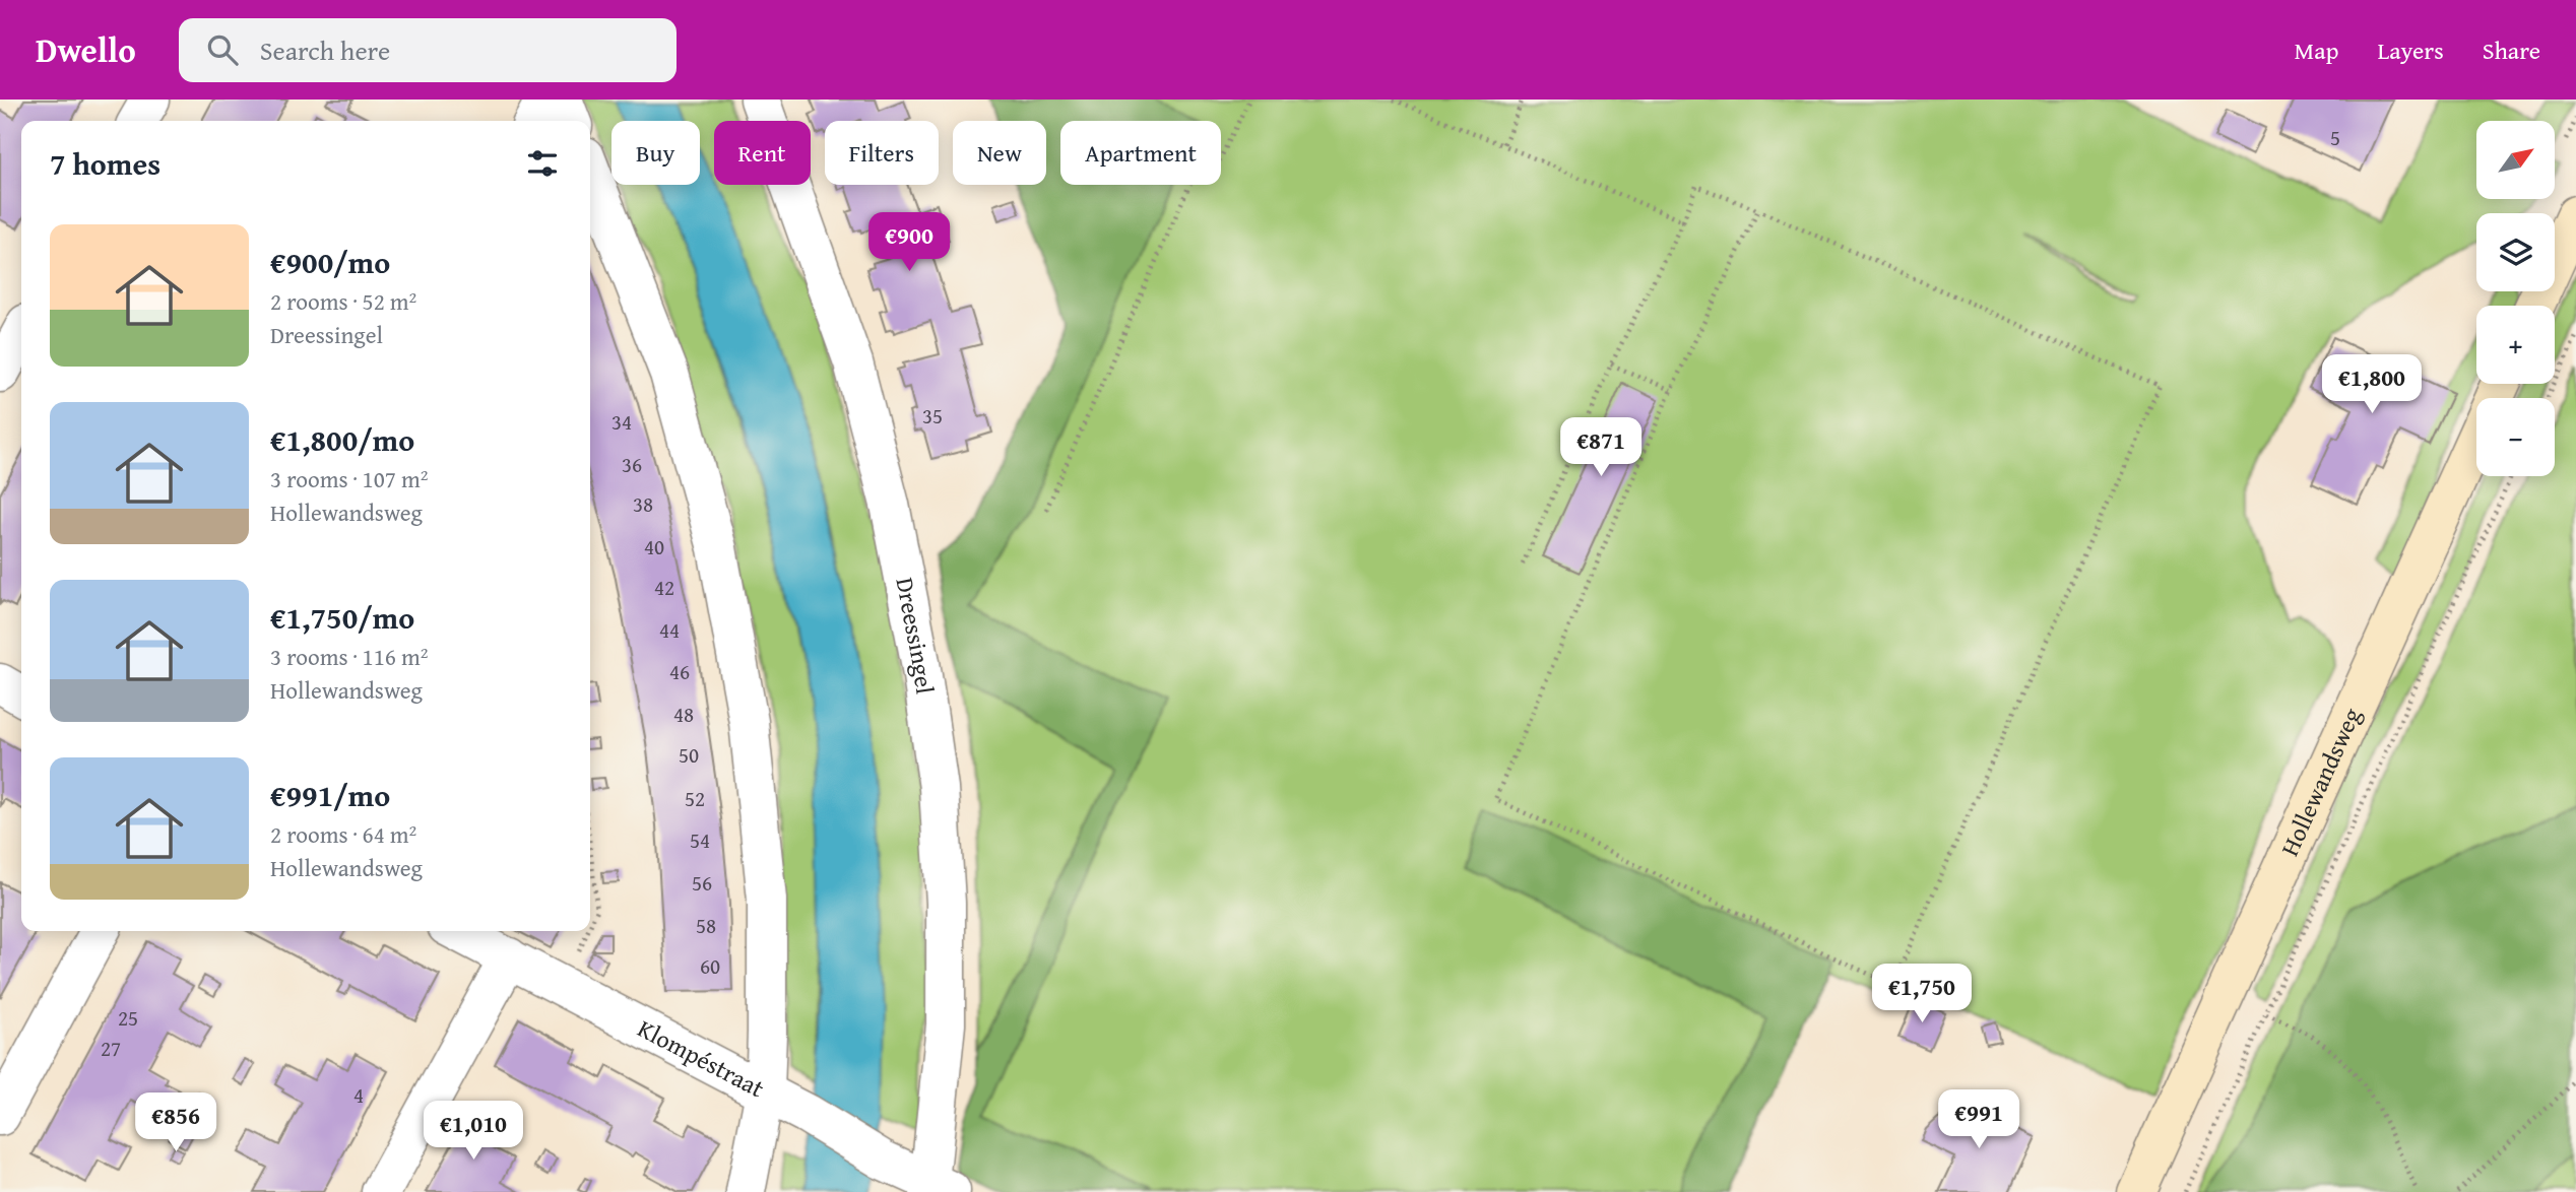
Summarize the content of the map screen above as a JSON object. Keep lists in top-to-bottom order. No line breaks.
{"streets":{"main road":["Hollewandsweg"],"street":["Dreessingel","Klompéstraat"]},"crossings":[["Dreessingel","Klompéstraat"]],"house_numbers":["5","35","34","36","38","40","42","44","46","48","50","52","54","56","58","60","25","27","4"],"north":"top right","page":{"header":"Dwello","search":"Search here","nav":["Map","Layers","Share"],"map_buttons":["+","−"],"chip":["Buy","Rent","Filters","New","Apartment"],"heading":"7 homes","list":[{"name":"€900/mo","note":"2 rooms · 52 m² · Dreessingel"},{"name":"€1,800/mo","note":"3 rooms · 107 m² · Hollewandsweg"},{"name":"€1,750/mo","note":"3 rooms · 116 m² · Hollewandsweg"},{"name":"€991/mo","note":"2 rooms · 64 m² · Hollewandsweg"}],"price":["€900","€1,800","€871","€1,750","€991","€856","€1,010"]}}
